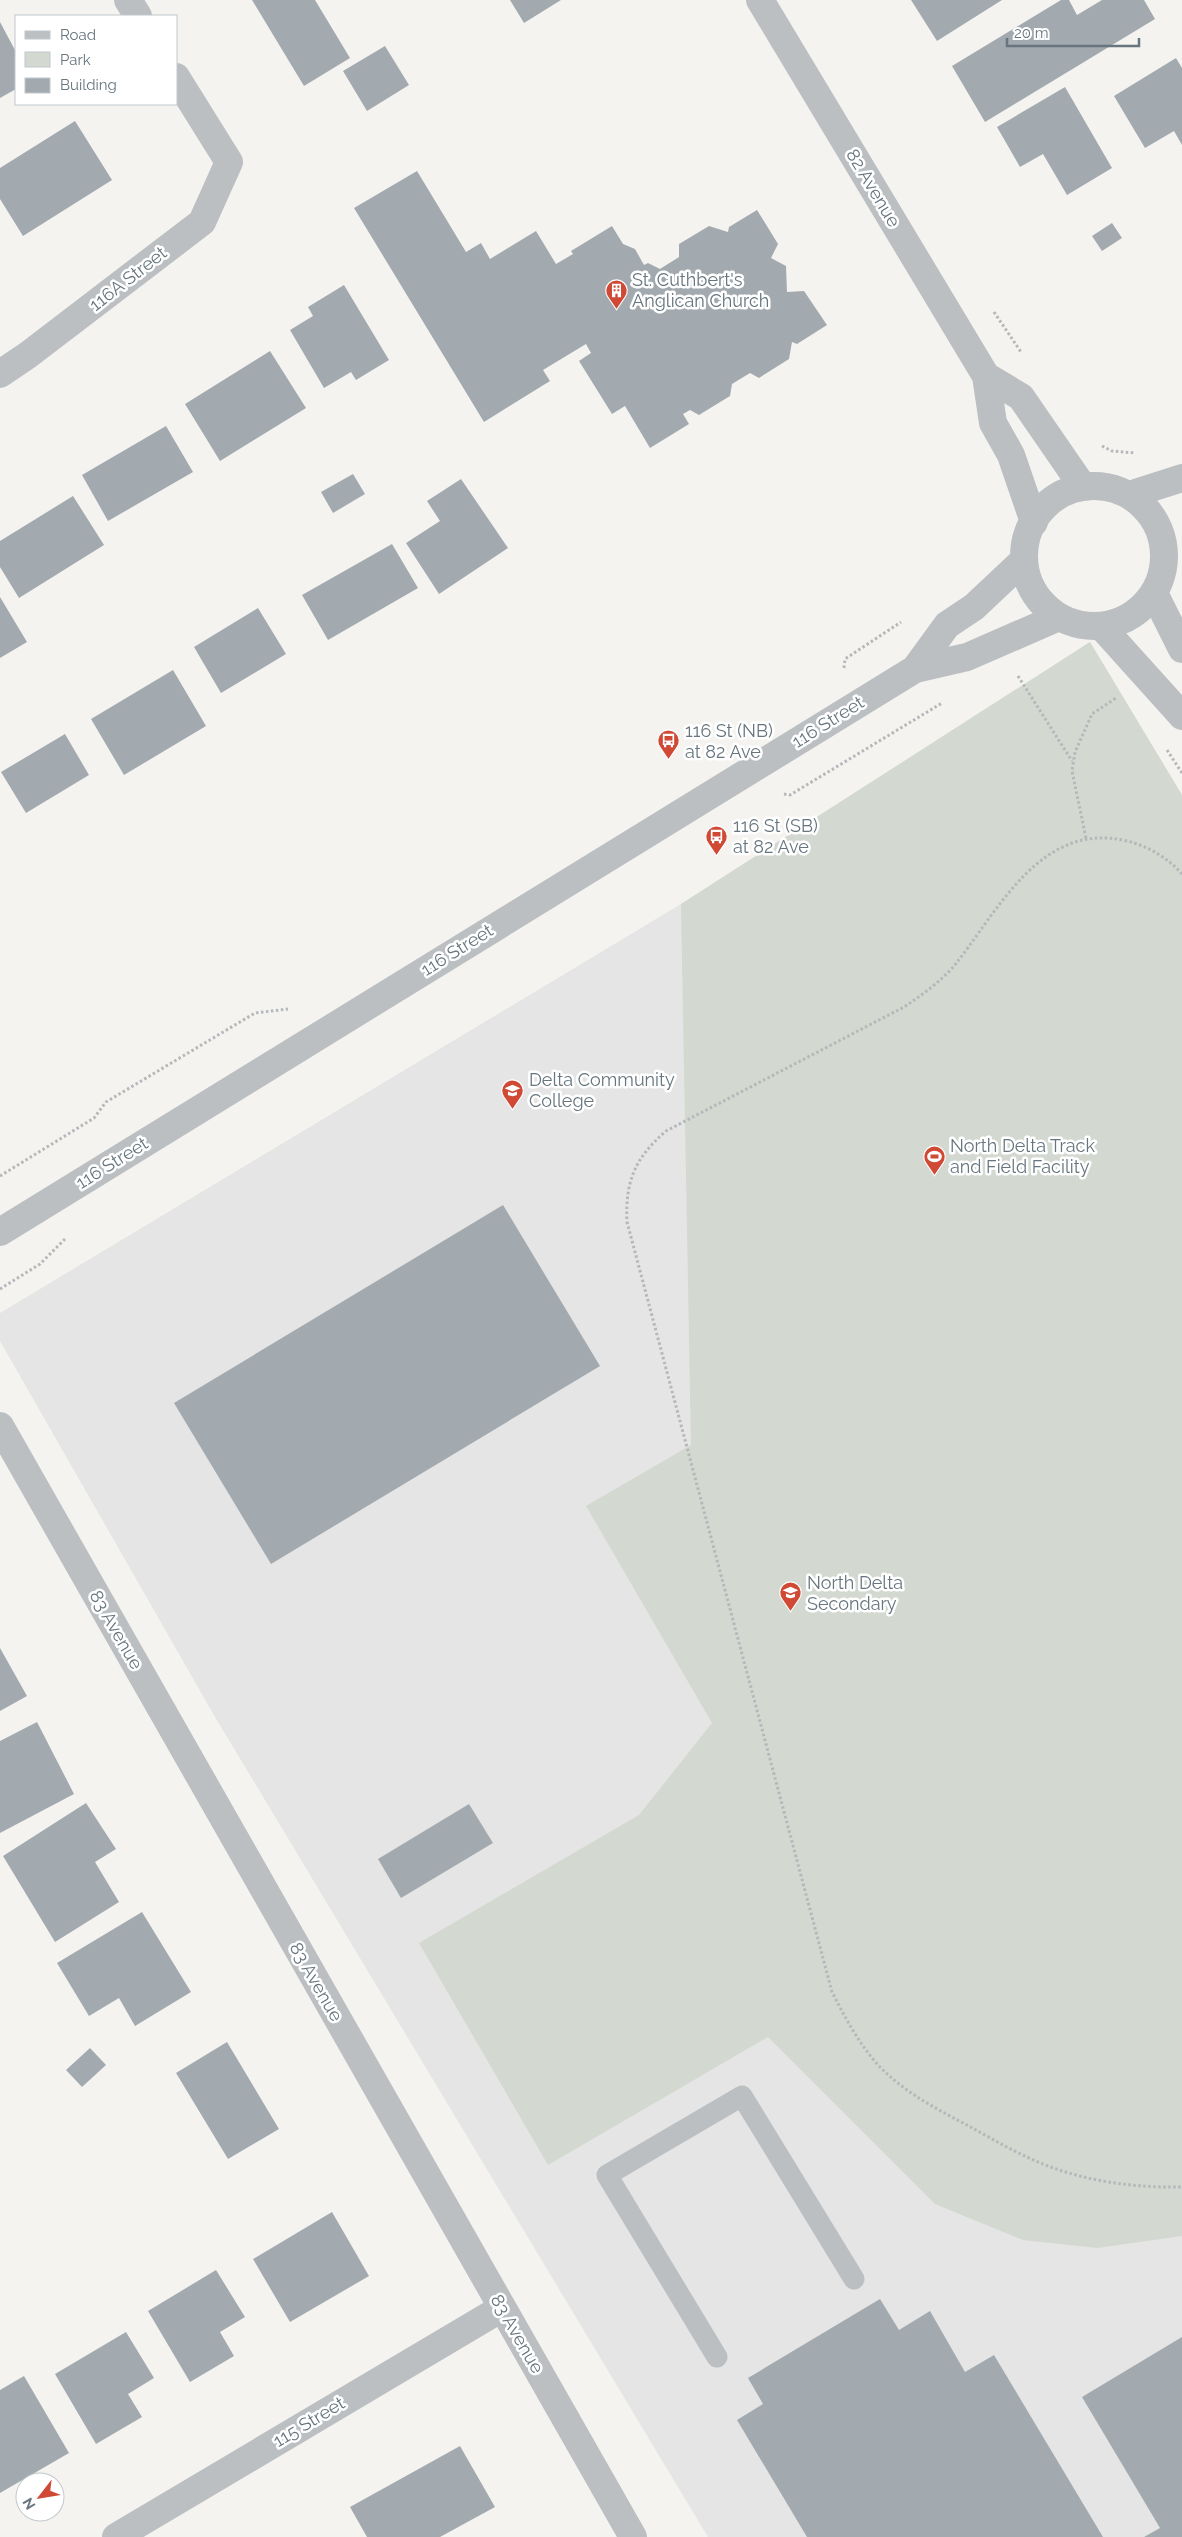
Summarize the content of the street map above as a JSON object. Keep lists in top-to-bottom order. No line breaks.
{"streets":{"street":["82 Avenue","116A Street","116 Street","83 Avenue","115 Street"]},"crossings":[["82 Avenue","116 Street"],["83 Avenue","115 Street"]],"places":{"building":["St. Cuthbert's Anglican Church"],"bus stop":["116 St (NB) at 82 Ave","116 St (SB) at 82 Ave"],"school or university":["Delta Community College","North Delta Secondary"],"sports":["North Delta Track and Field Facility"]},"legend":["Road","Park","Building"],"scale_bar":"20 m","north":"bottom left"}
